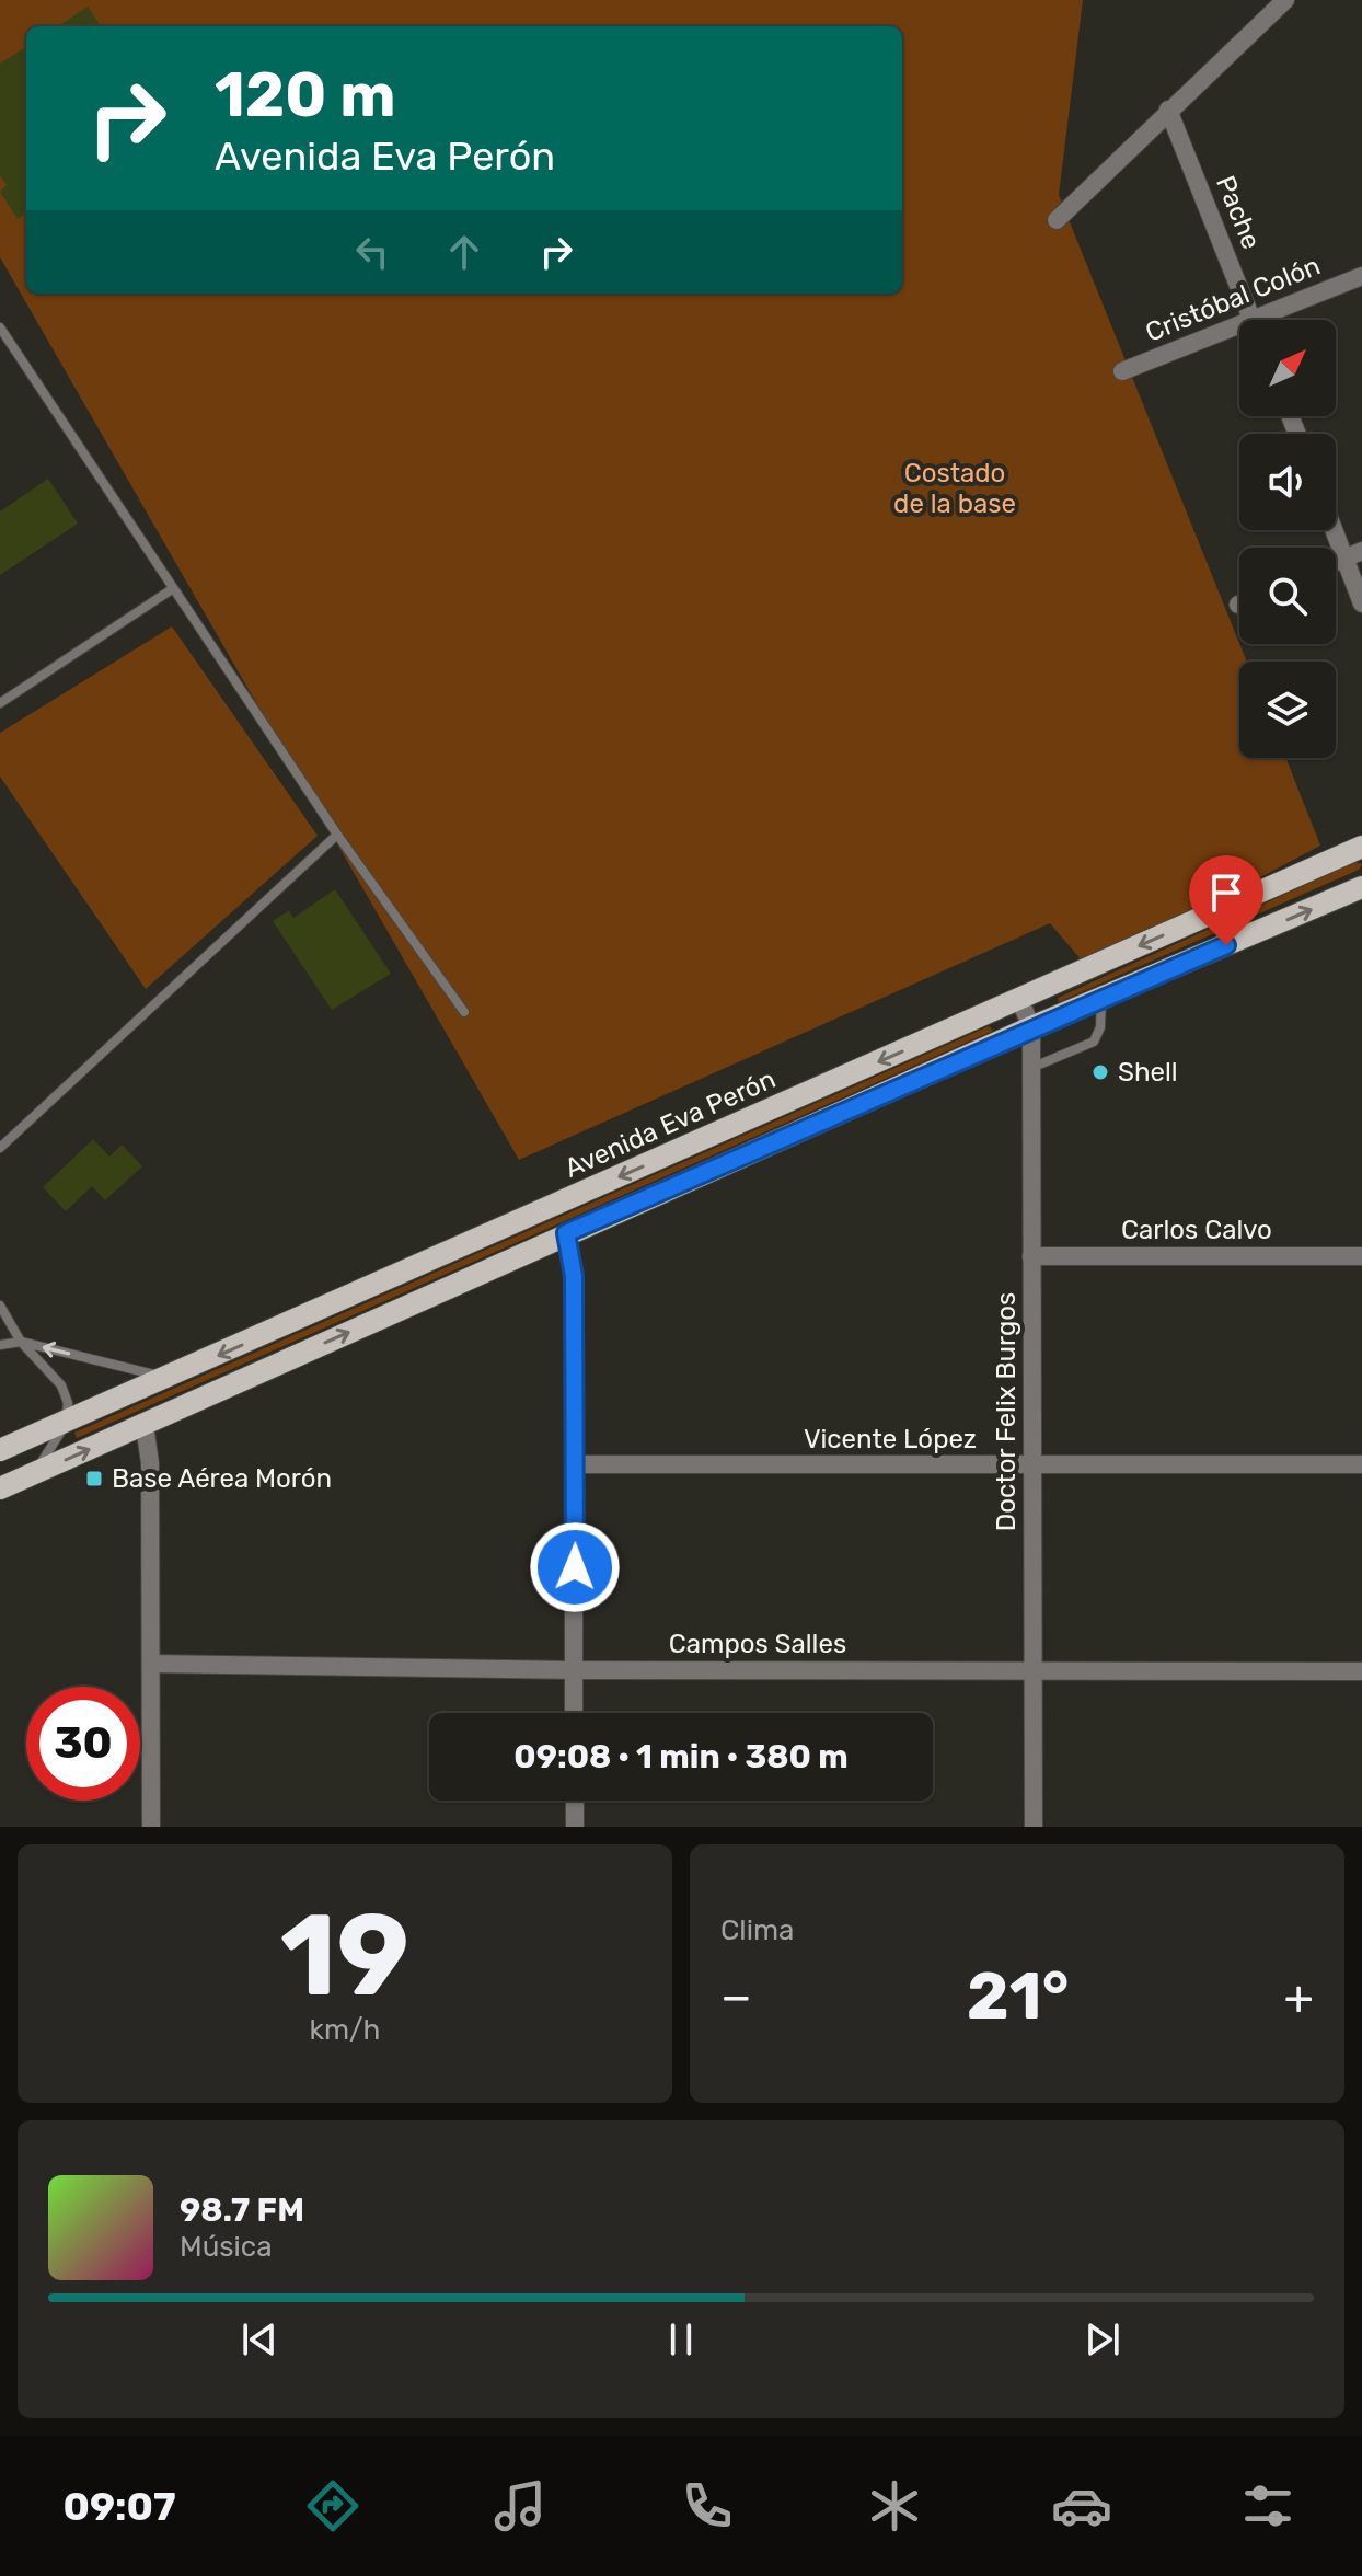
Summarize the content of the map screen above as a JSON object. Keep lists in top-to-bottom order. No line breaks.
{"streets":{"main road":["Avenida Eva Perón"],"street":["Pache","Cristóbal Colón","Carlos Calvo","Doctor Felix Burgos","Vicente López","Campos Salles"]},"crossings":[["Avenida Eva Perón","Doctor Felix Burgos"],["Carlos Calvo","Doctor Felix Burgos"],["Doctor Felix Burgos","Vicente López"],["Doctor Felix Burgos","Campos Salles"]],"parks":["Costado de la base"],"places":{"other":["Shell"],"transit":["Base Aérea Morón"]},"north":"top right","page":{"turn":["120 m","Avenida Eva Perón"],"limit":"30","trip":"09:08 · 1 min · 380 m","tile":[["19","km/h"],"Clima"],"heat":["−","21°","+"],"song":["98.7 FM","Música"],"tabs":"09:07"}}
